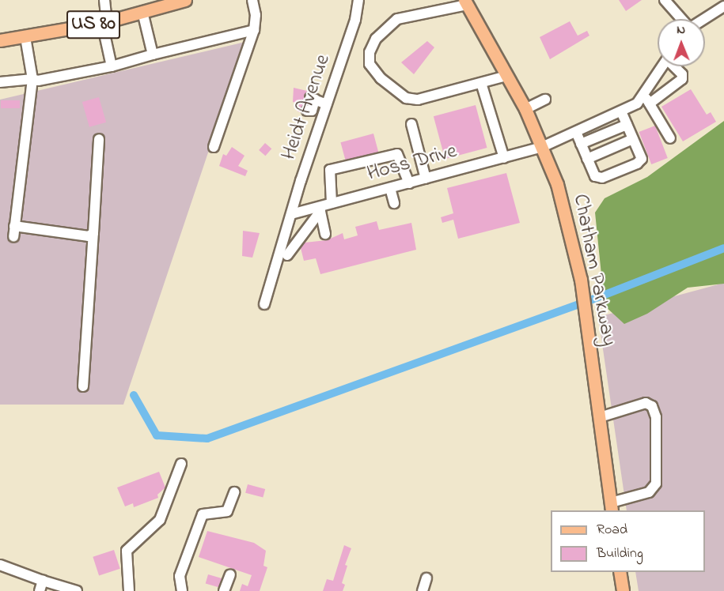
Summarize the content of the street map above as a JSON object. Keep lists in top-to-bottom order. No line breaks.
{"streets":{"main road":["US 80","Chatham Parkway"],"street":["Heidt Avenue","Hoss Drive"]},"crossings":[["Heidt Avenue","Hoss Drive"],["Hoss Drive","Chatham Parkway"]],"legend":["Road","Building"],"north":"top"}
